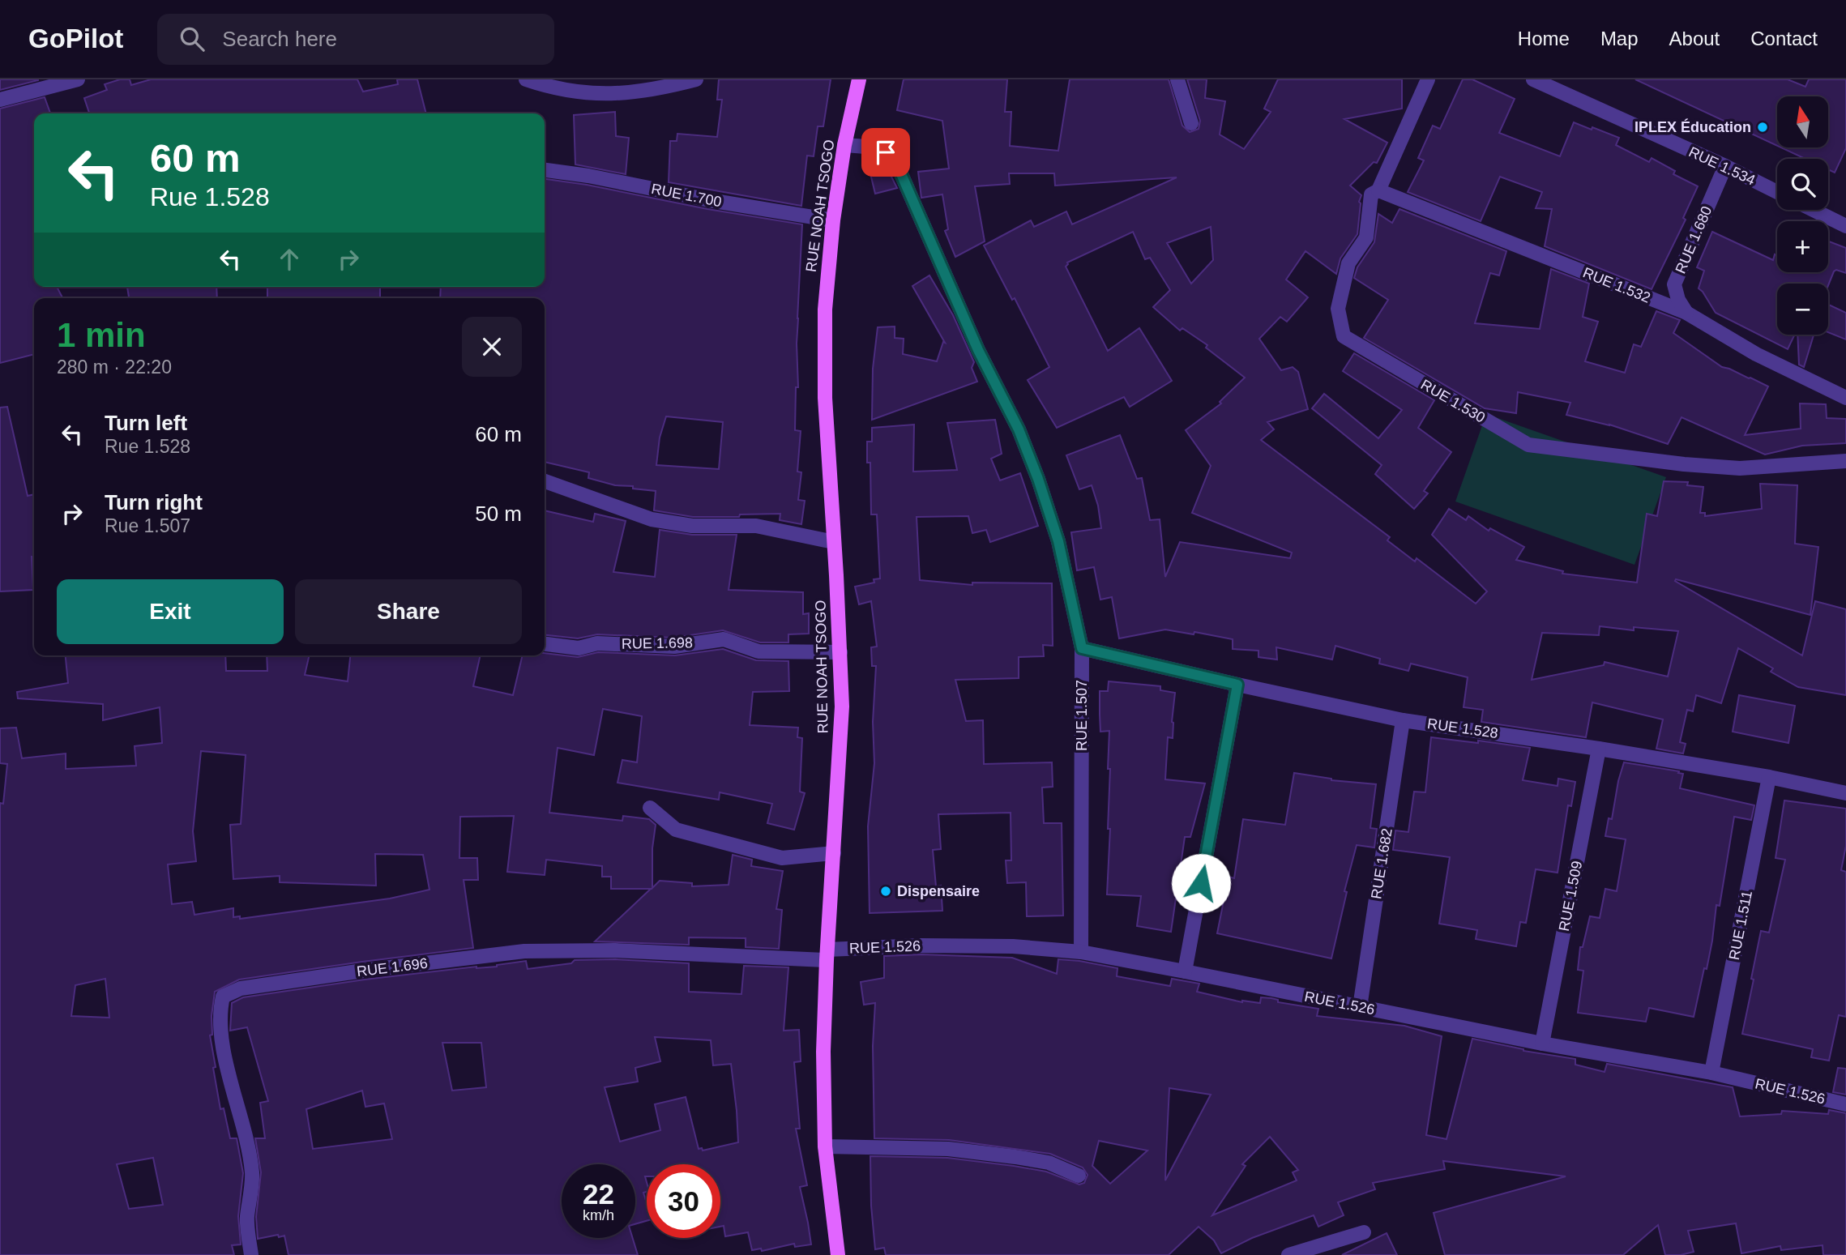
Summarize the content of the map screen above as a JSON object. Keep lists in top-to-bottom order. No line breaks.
{"streets":{"main road":["RUE NOAH TSOGO"],"street":["RUE 1.534","RUE 1.700","RUE 1.680","RUE 1.532","RUE 1.530","RUE 1.698","RUE 1.507","RUE 1.528","RUE 1.682","RUE 1.509","RUE 1.511","RUE 1.526","RUE 1.696"]},"crossings":[["RUE 1.534","RUE 1.680"],["RUE 1.700","RUE NOAH TSOGO"],["RUE NOAH TSOGO","RUE 1.698"],["RUE NOAH TSOGO","RUE 1.507"],["RUE NOAH TSOGO","RUE 1.526"],["RUE NOAH TSOGO","RUE 1.696"],["RUE 1.680","RUE 1.532"],["RUE 1.532","RUE 1.530"],["RUE 1.507","RUE 1.528"],["RUE 1.507","RUE 1.526"],["RUE 1.528","RUE 1.682"],["RUE 1.528","RUE 1.509"],["RUE 1.528","RUE 1.511"],["RUE 1.682","RUE 1.526"],["RUE 1.509","RUE 1.526"],["RUE 1.511","RUE 1.526"],["RUE 1.526","RUE 1.696"]],"places":["IPLEX Éducation","Dispensaire"],"north":"top","page":{"header":"GoPilot","search":"Search here","nav":["Home","Map","About","Contact"],"map_buttons":["+","−"],"turn":["60 m","Rue 1.528"],"heading":["1 min","280 m · 22:20"],"list":[{"name":"Turn left","note":"Rue 1.528","value":"60 m"},{"name":"Turn right","note":"Rue 1.507","value":"50 m"}],"buttons":["Exit","Share"],"speed":"22 km/h","limit":"30"}}
